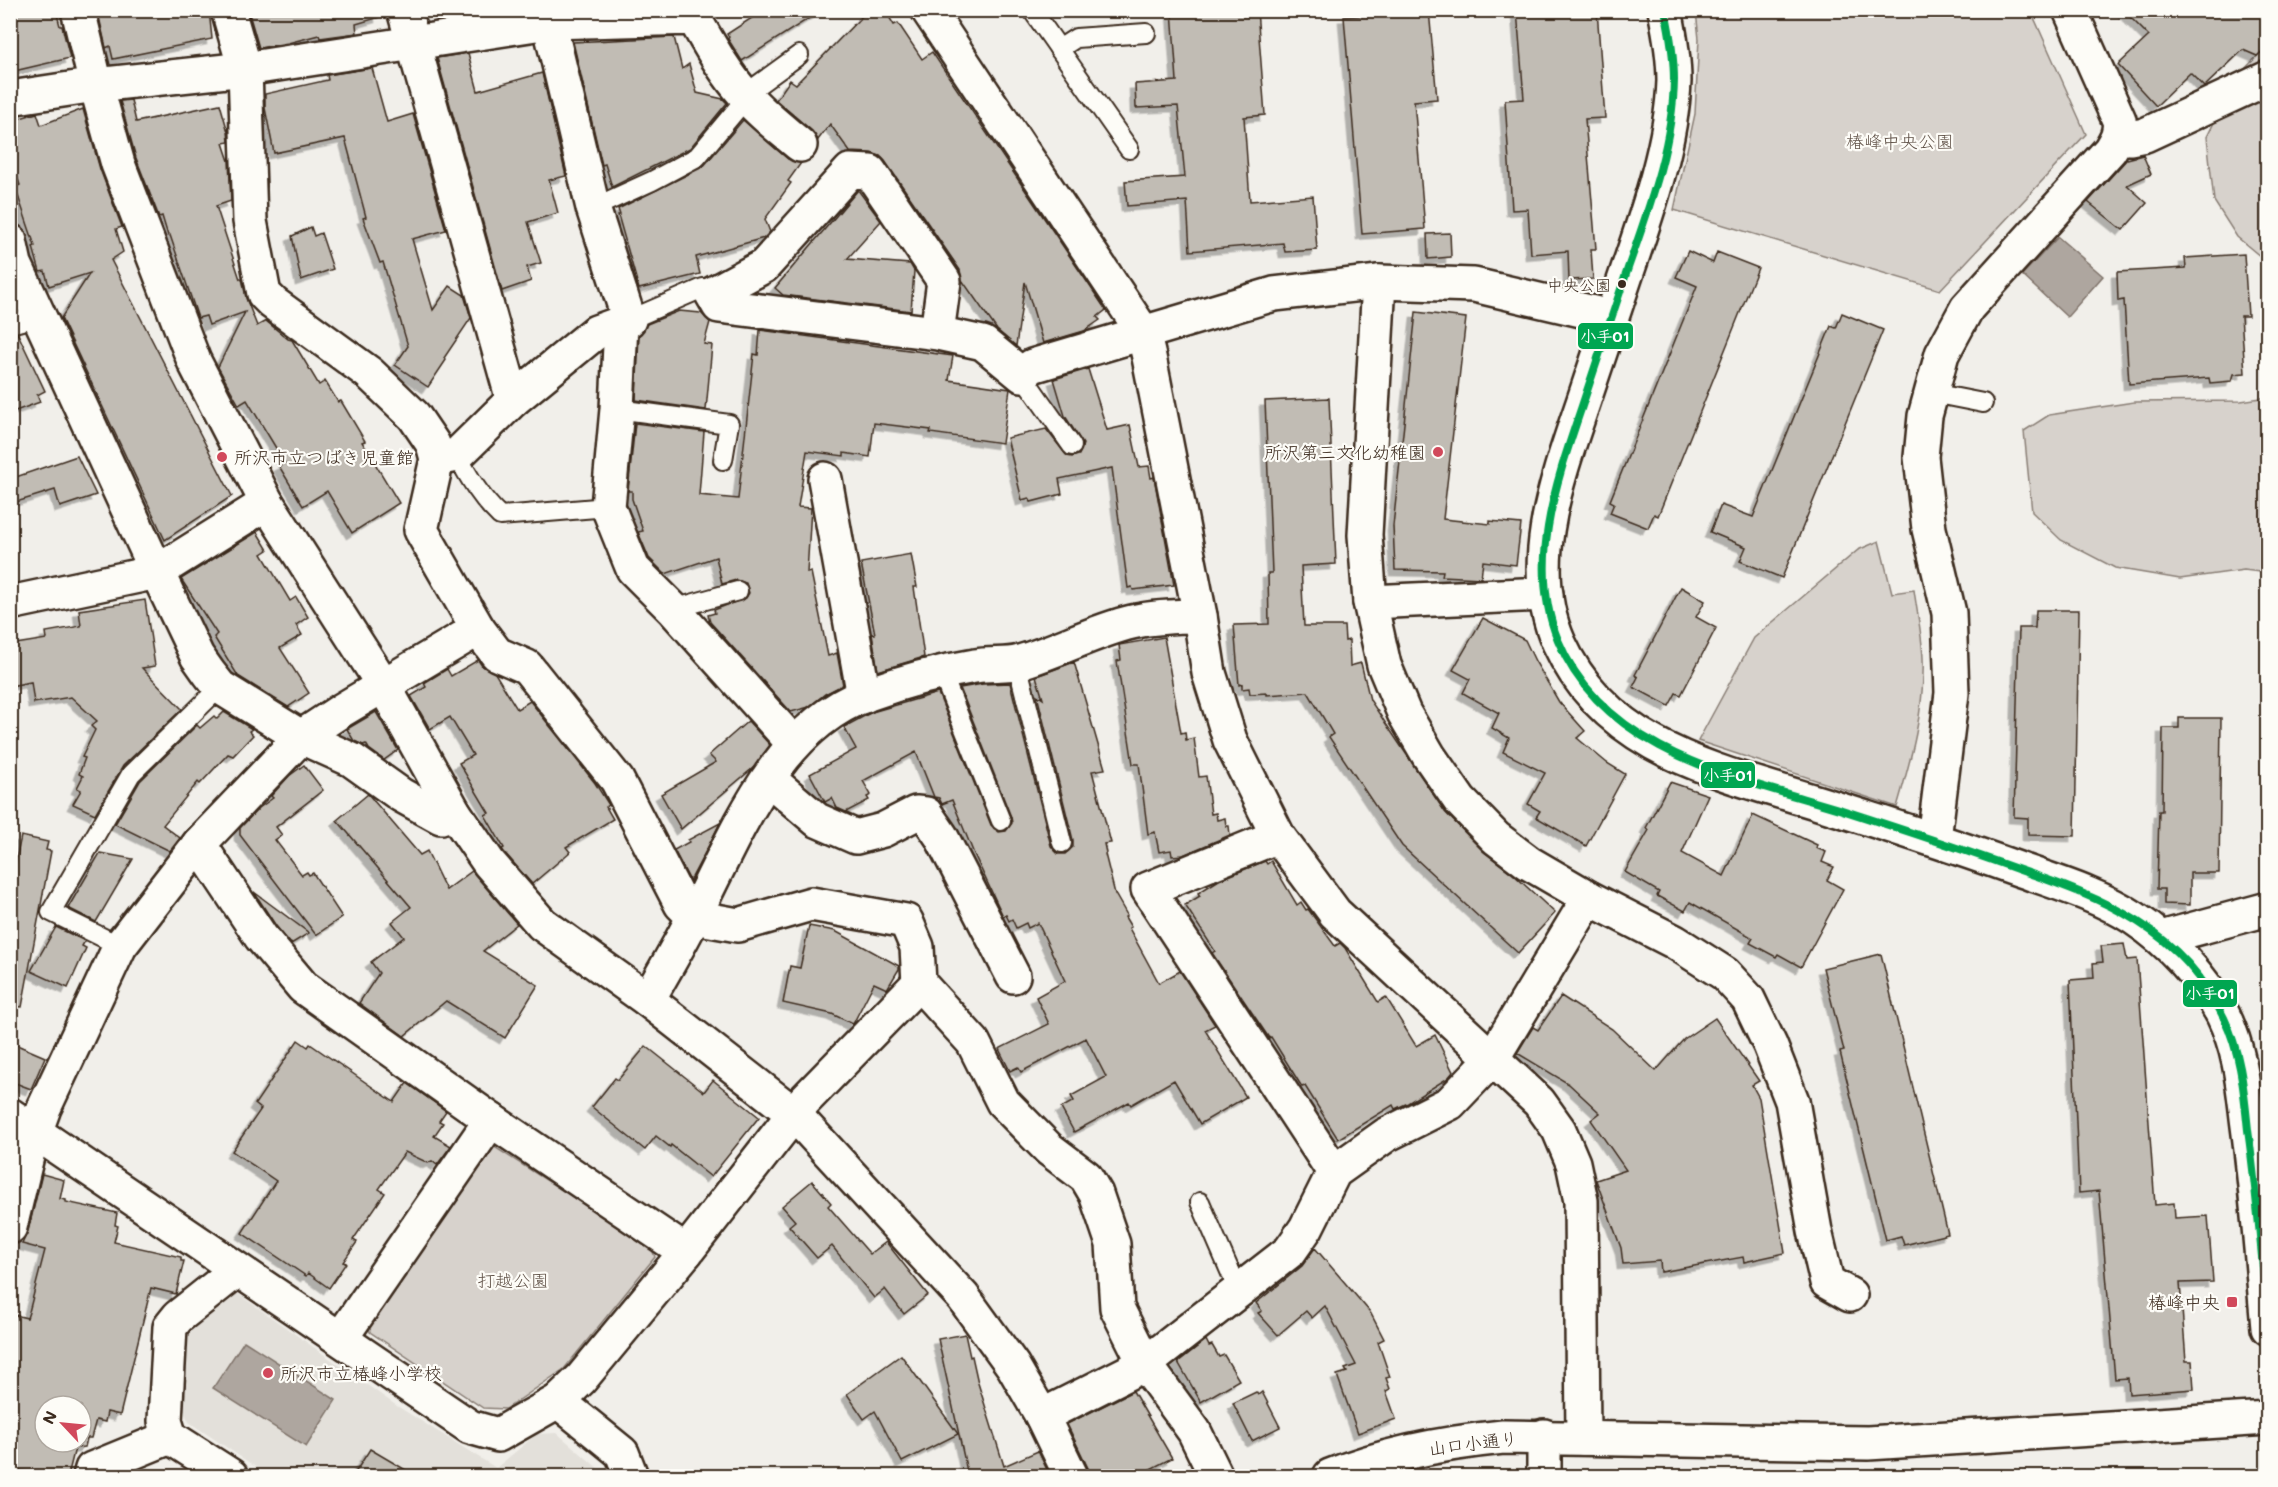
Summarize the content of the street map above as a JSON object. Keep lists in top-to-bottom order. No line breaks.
{"streets":{"street":["山口小通り"]},"parks":["椿峰中央公園","打越公園"],"places":{"other":["中央公園","所沢第三文化幼稚園","所沢市立つばき児童館","所沢市立椿峰小学校"],"transit":["椿峰中央"]},"lines":["transit line 小手01"],"north":"top left"}
